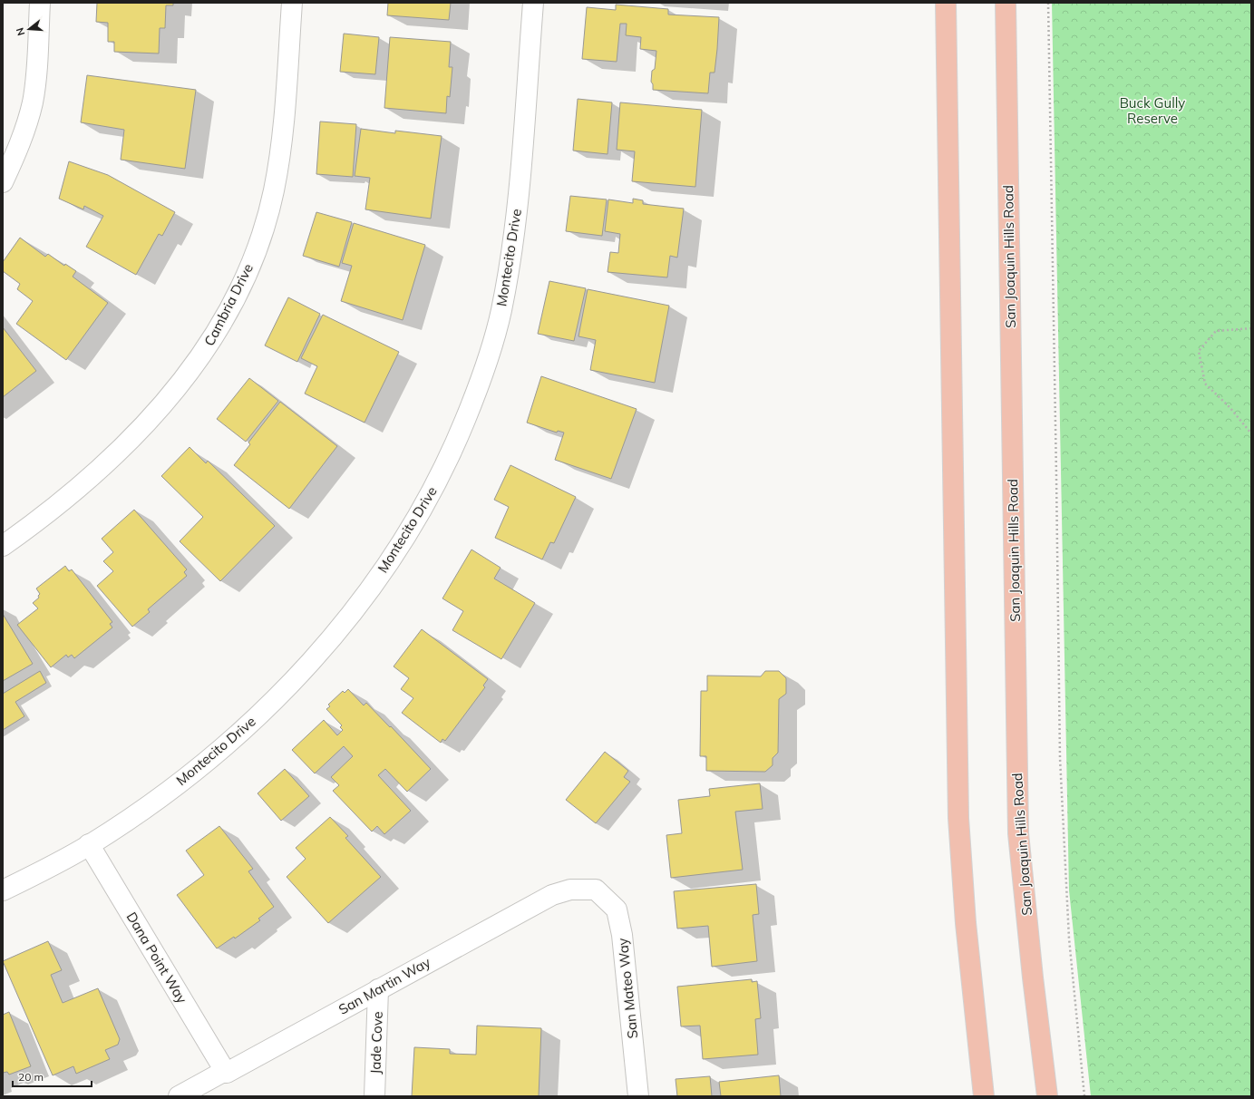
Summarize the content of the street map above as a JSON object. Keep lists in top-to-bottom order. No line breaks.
{"streets":{"main road":["San Joaquin Hills Road"],"street":["Montecito Drive","Cambria Drive","Dana Point Way","San Martin Way","San Mateo Way","Jade Cove"]},"crossings":[["Montecito Drive","Dana Point Way"],["Dana Point Way","San Martin Way"],["San Martin Way","San Mateo Way"],["San Martin Way","Jade Cove"]],"parks":["Buck Gully Reserve"],"scale_bar":"20 m","north":"left"}
